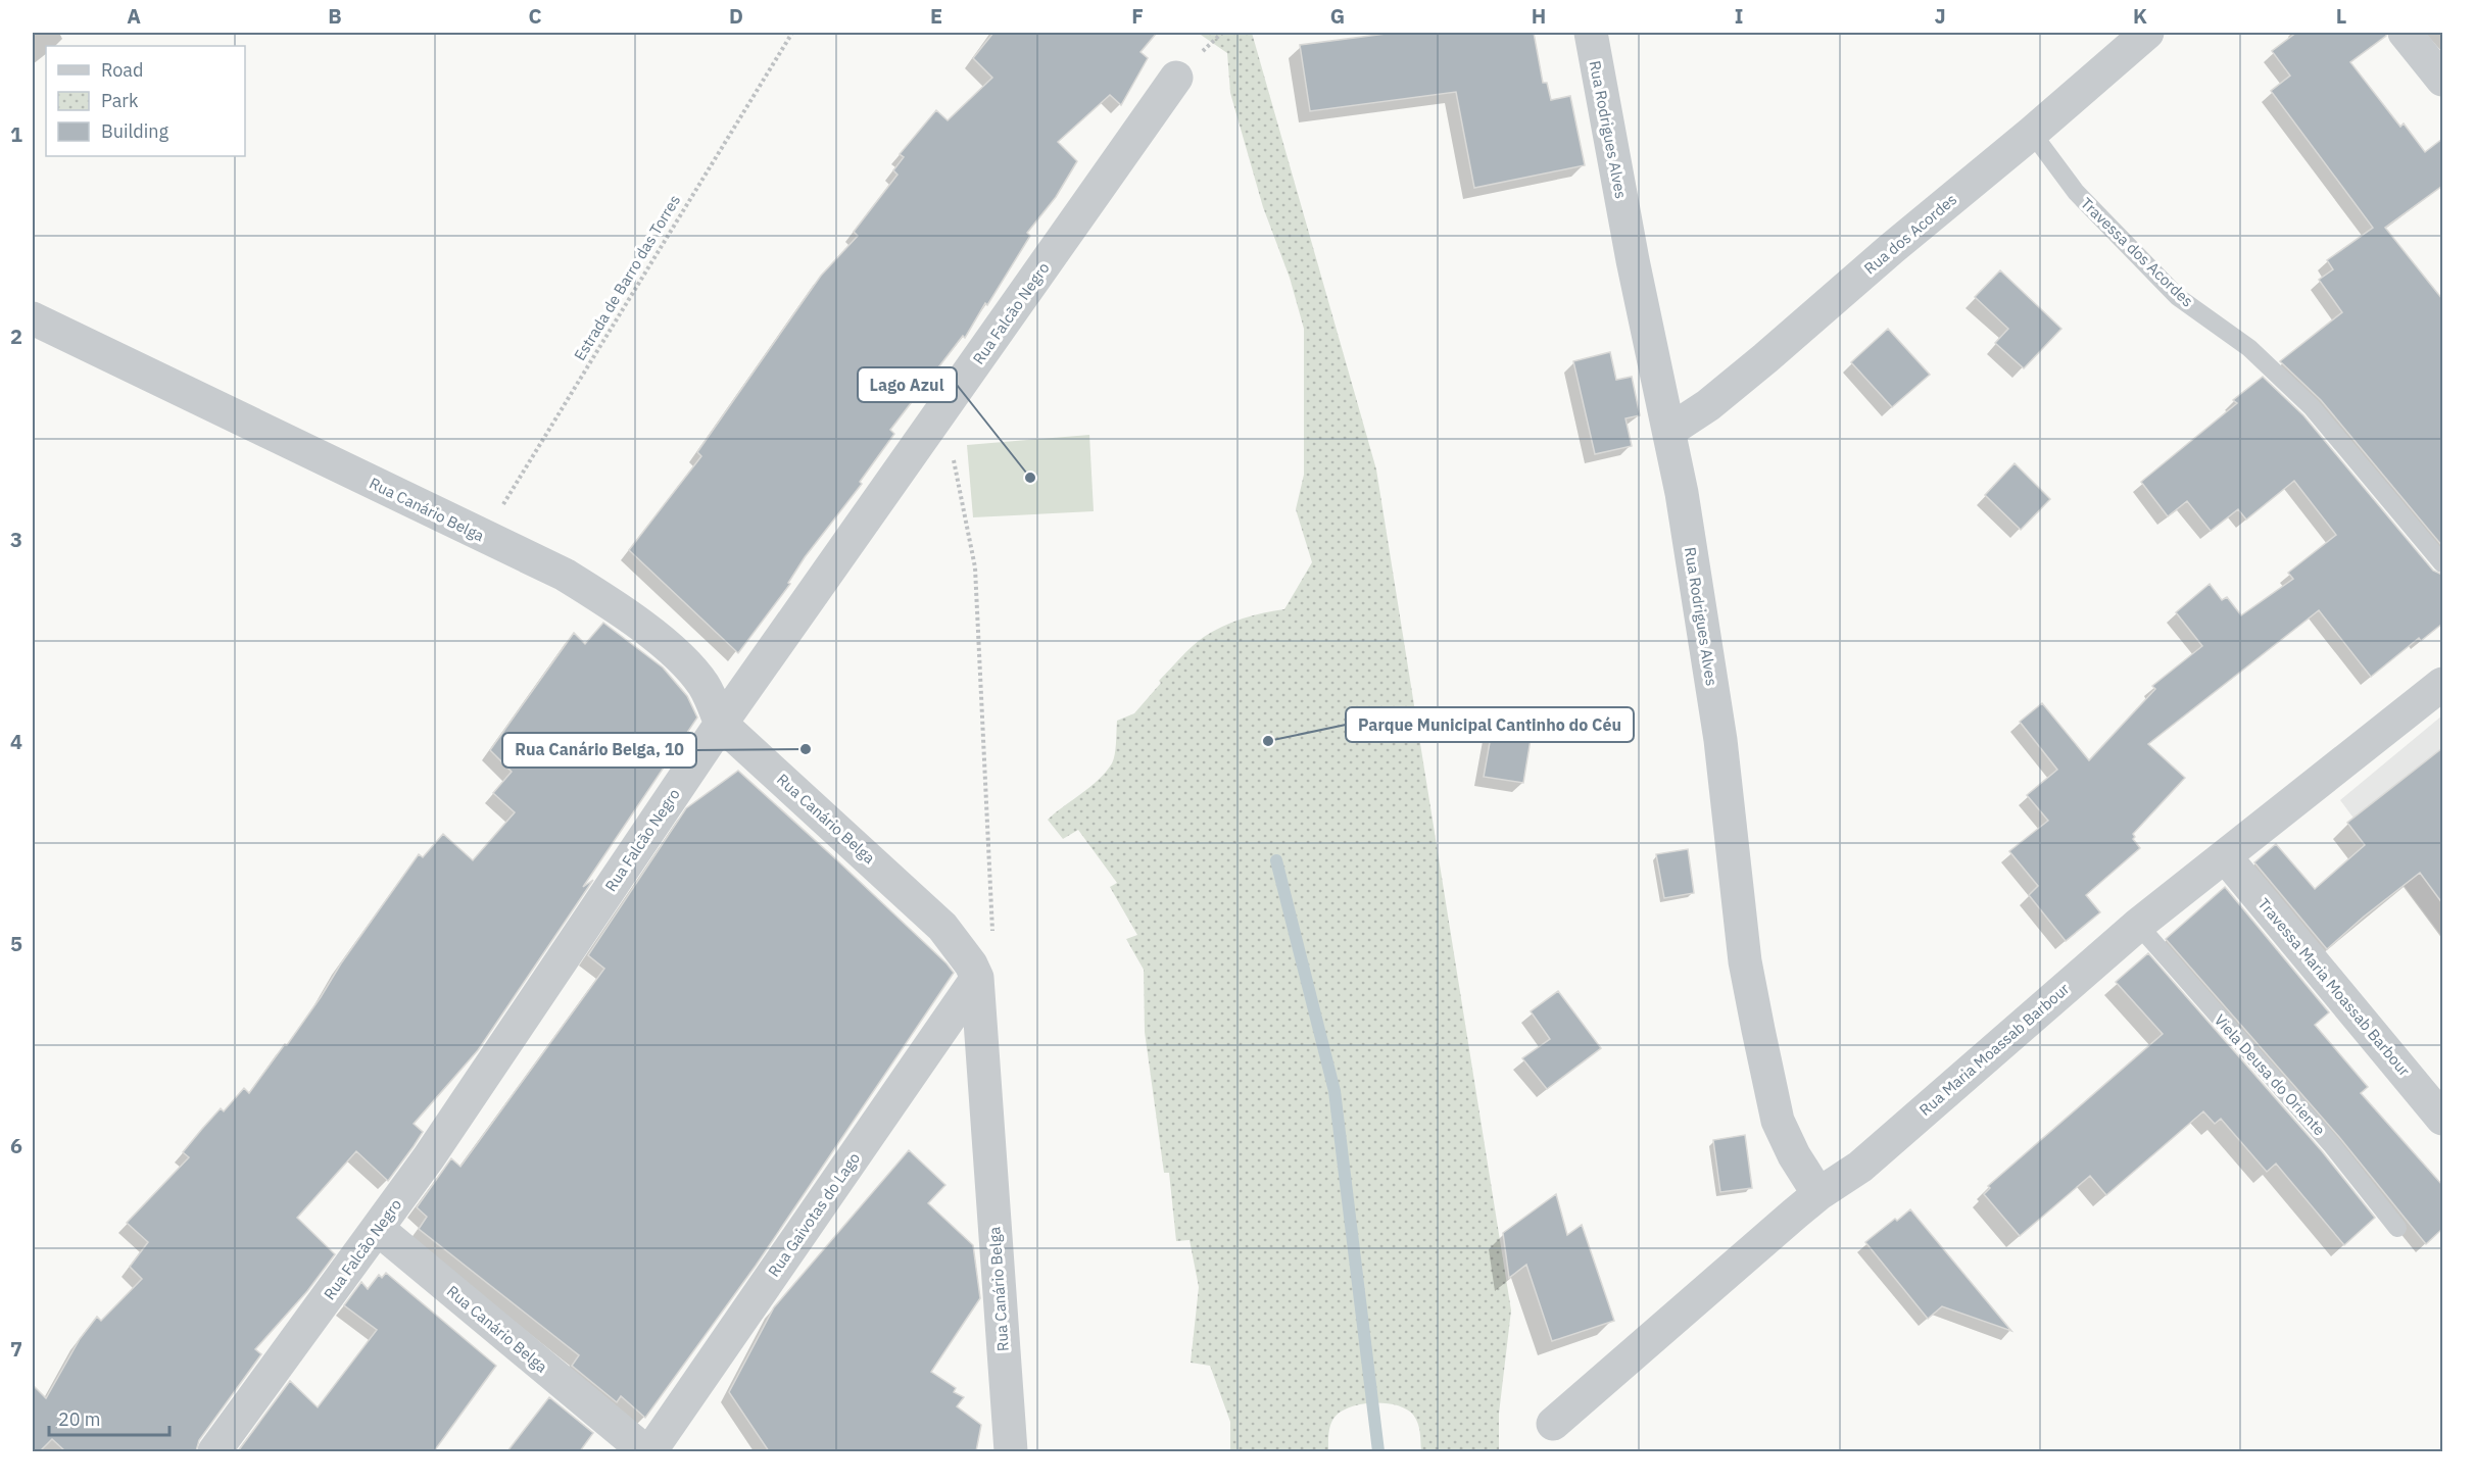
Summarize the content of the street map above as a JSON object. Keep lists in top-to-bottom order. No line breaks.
{"streets":{"street":["Rua Rodrigues Alves","Rua dos Acordes","Rua Falcão Negro","Rua Canário Belga","Travessa Maria Moassab Barbour","Rua Maria Moassab Barbour","Rua Gaivotas do Lago"],"lane":["Travessa dos Acordes","Viela Deusa do Oriente"],"path":["Estrada de Barro das Torres"]},"crossings":[["Rua Rodrigues Alves","Rua dos Acordes"],["Rua Rodrigues Alves","Rua Maria Moassab Barbour"],["Rua dos Acordes","Travessa dos Acordes"],["Estrada de Barro das Torres","Rua Canário Belga"],["Rua Falcão Negro","Rua Canário Belga"],["Rua Canário Belga","Rua Gaivotas do Lago"],["Travessa Maria Moassab Barbour","Rua Maria Moassab Barbour"],["Rua Maria Moassab Barbour","Viela Deusa do Oriente"]],"places":["Lago Azul","Parque Municipal Cantinho do Céu","Rua Canário Belga, 10"],"legend":["Road","Park","Building"],"scale_bar":"20 m","grid":{"columns":["A","B","C","D","E","F","G","H","I","J","K","L"],"rows":["1","2","3","4","5","6","7"]}}
